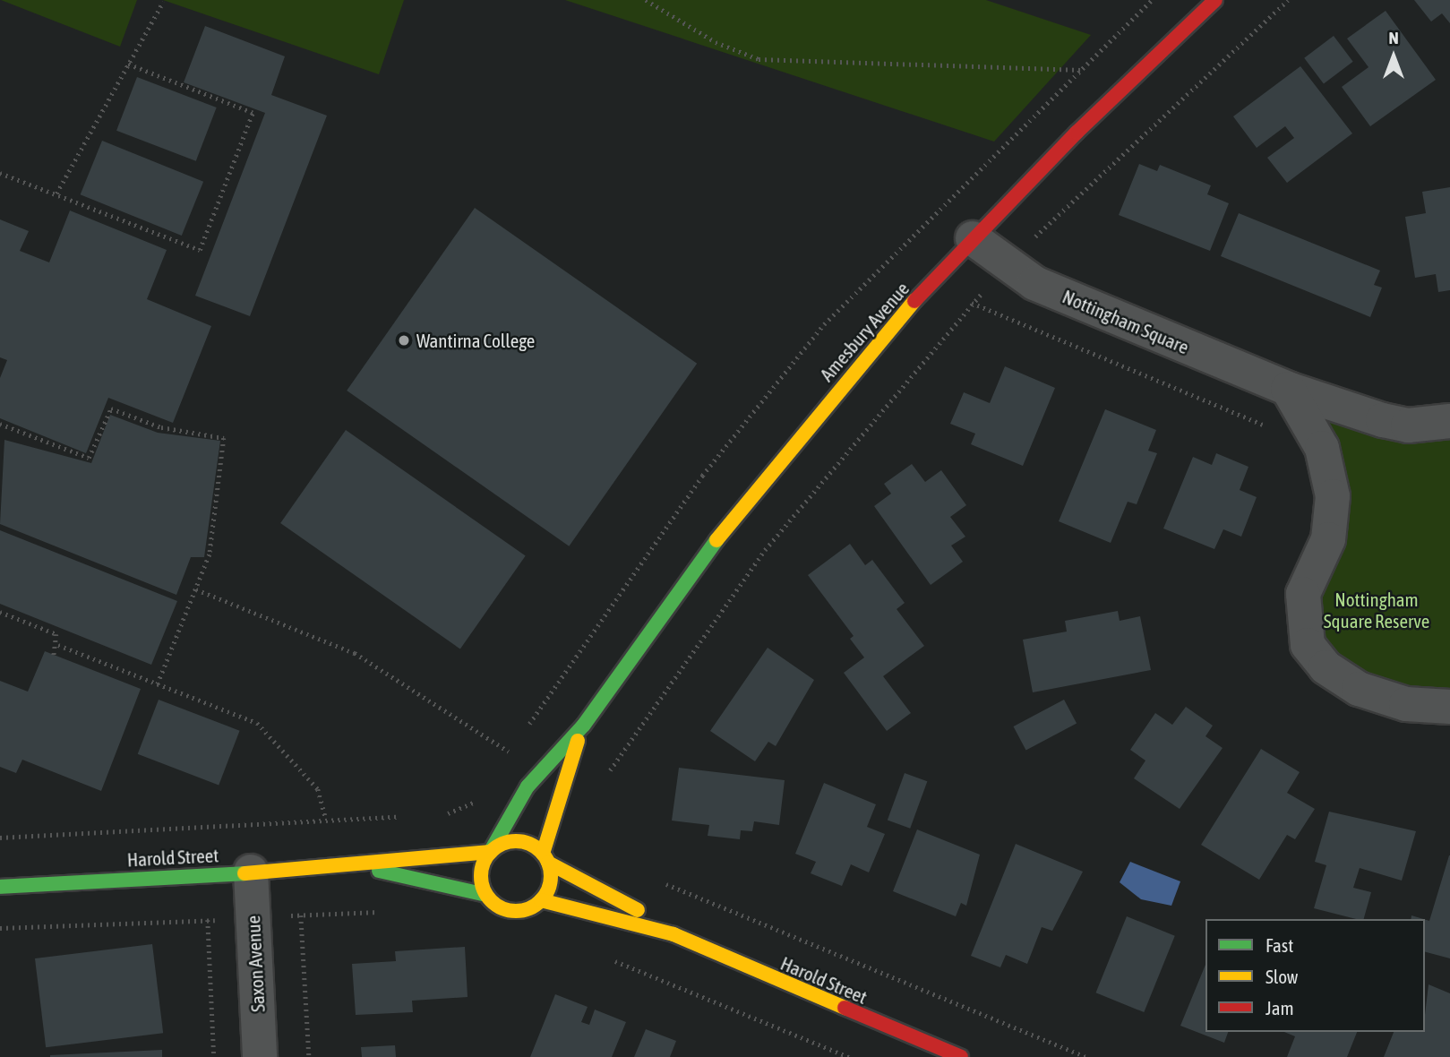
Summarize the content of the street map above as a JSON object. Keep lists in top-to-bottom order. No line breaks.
{"streets":{"street":["Nottingham Square","Amesbury Avenue","Harold Street","Saxon Avenue"]},"crossings":[["Nottingham Square","Amesbury Avenue"],["Amesbury Avenue","Harold Street"],["Harold Street","Saxon Avenue"]],"parks":["Nottingham Square Reserve"],"places":["Wantirna College"],"legend":["Fast","Slow","Jam"],"north":"top"}
